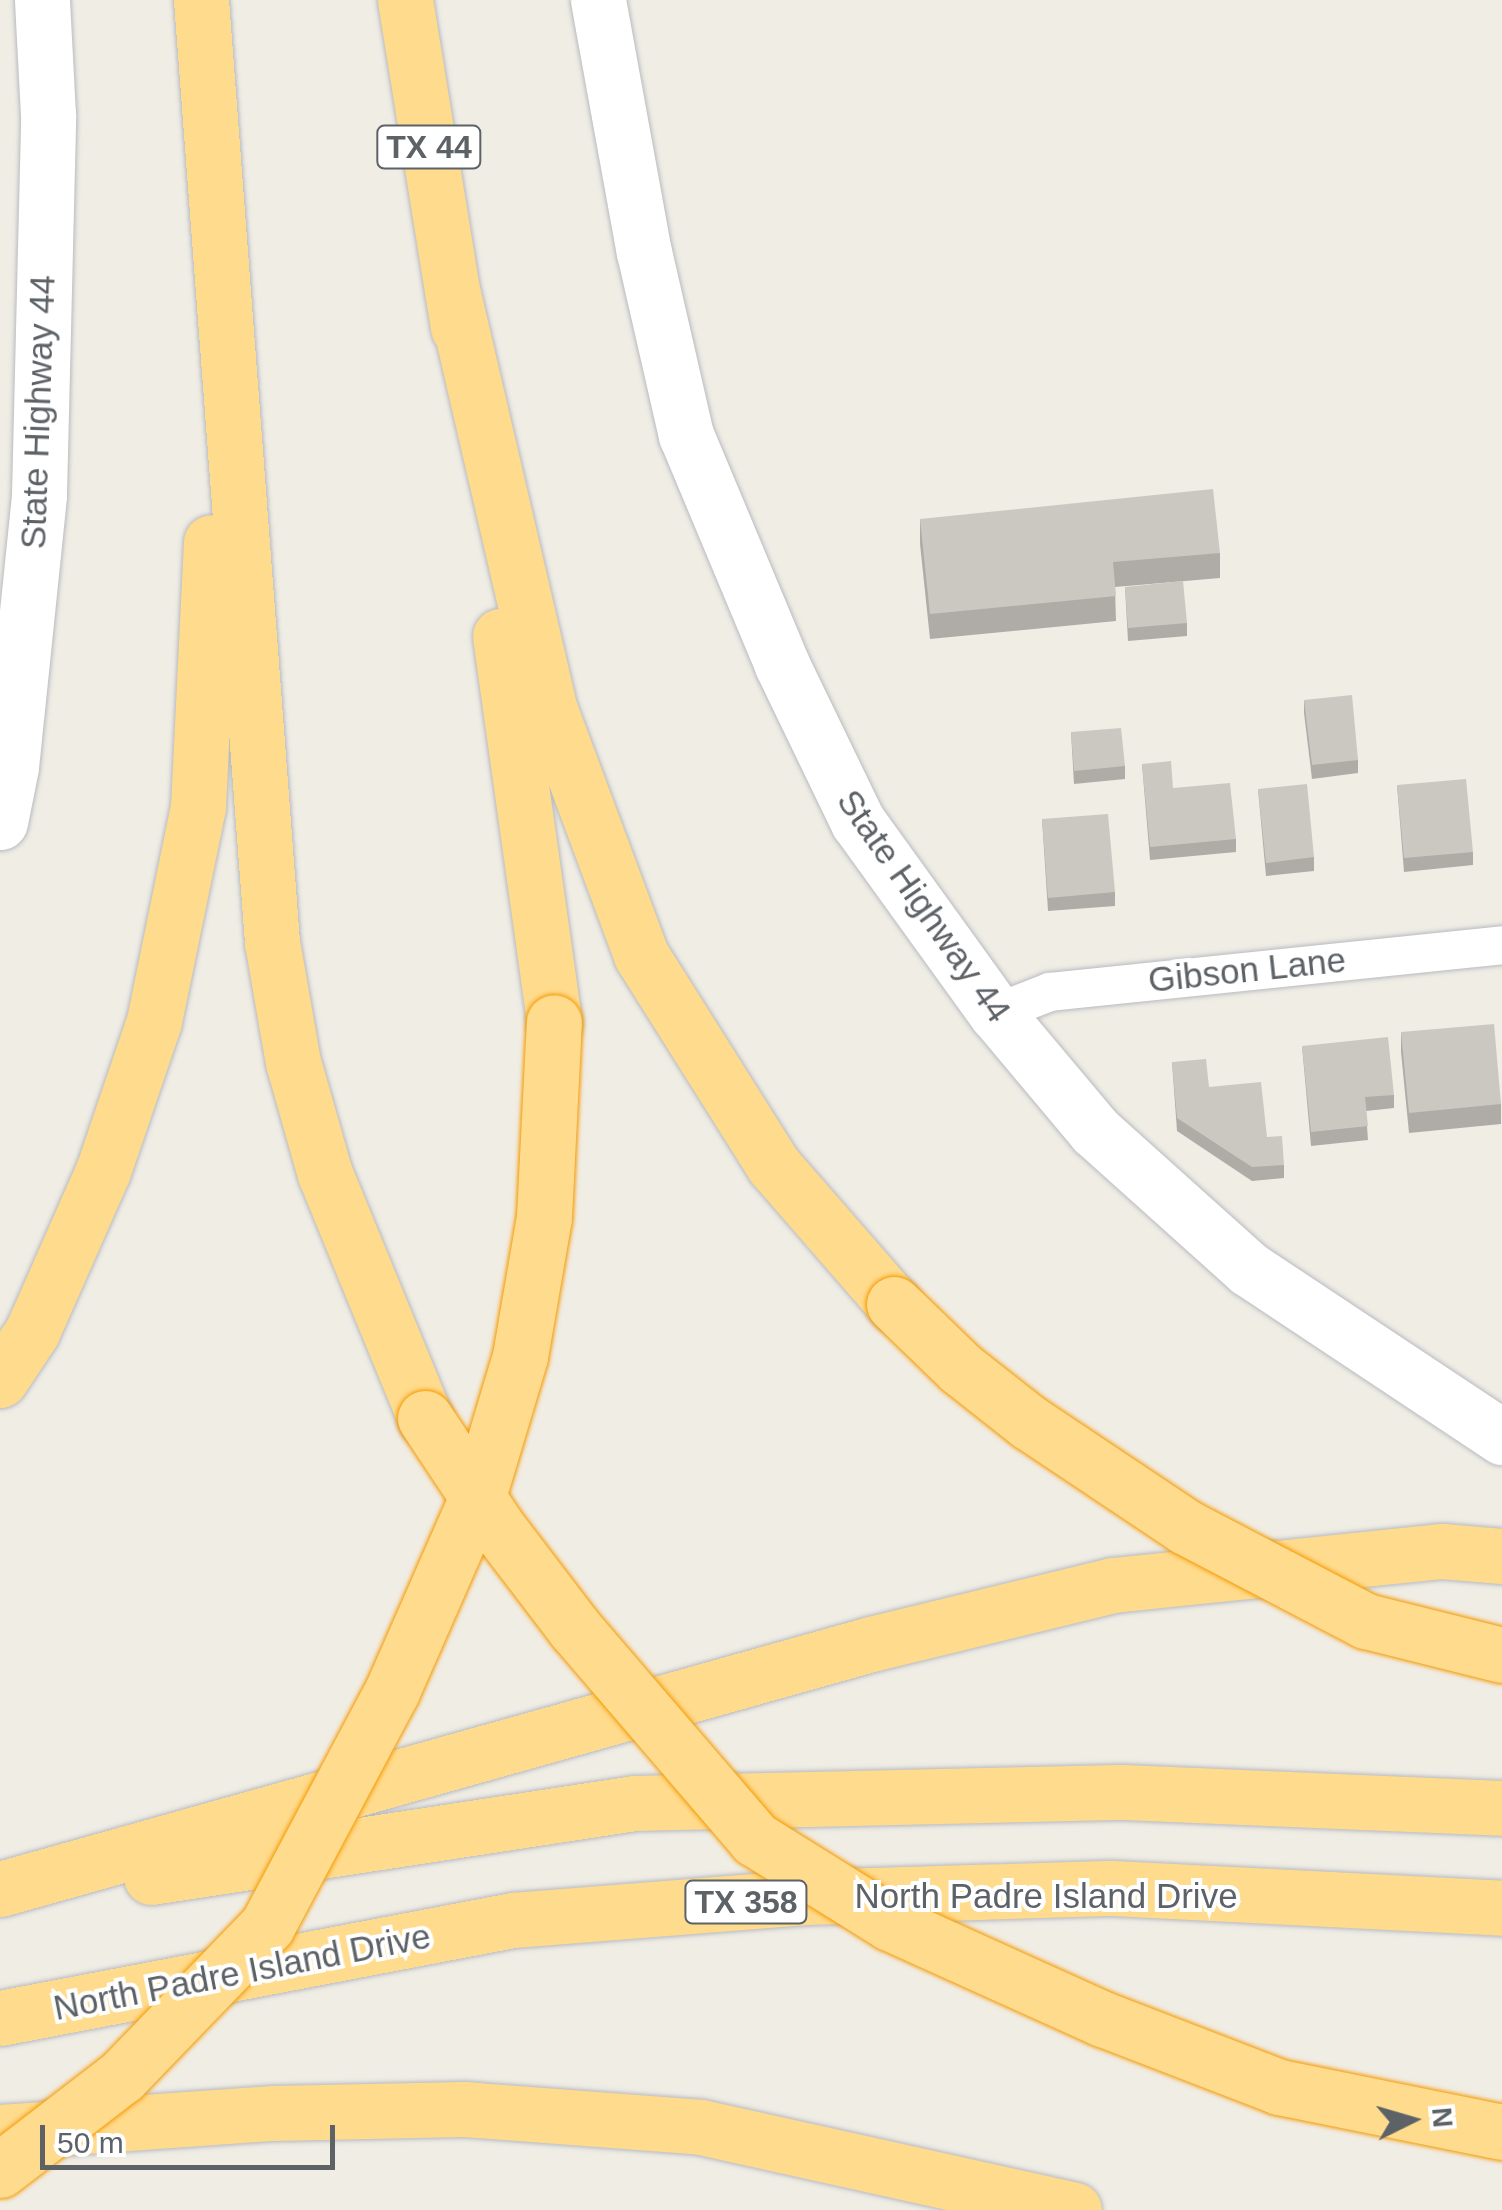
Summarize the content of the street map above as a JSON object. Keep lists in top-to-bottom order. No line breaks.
{"streets":{"highway":["TX 44","North Padre Island Drive","TX 358"],"main road":["State Highway 44"],"street":["Gibson Lane"]},"crossings":[["State Highway 44","Gibson Lane"]],"scale_bar":"50 m","north":"right"}
